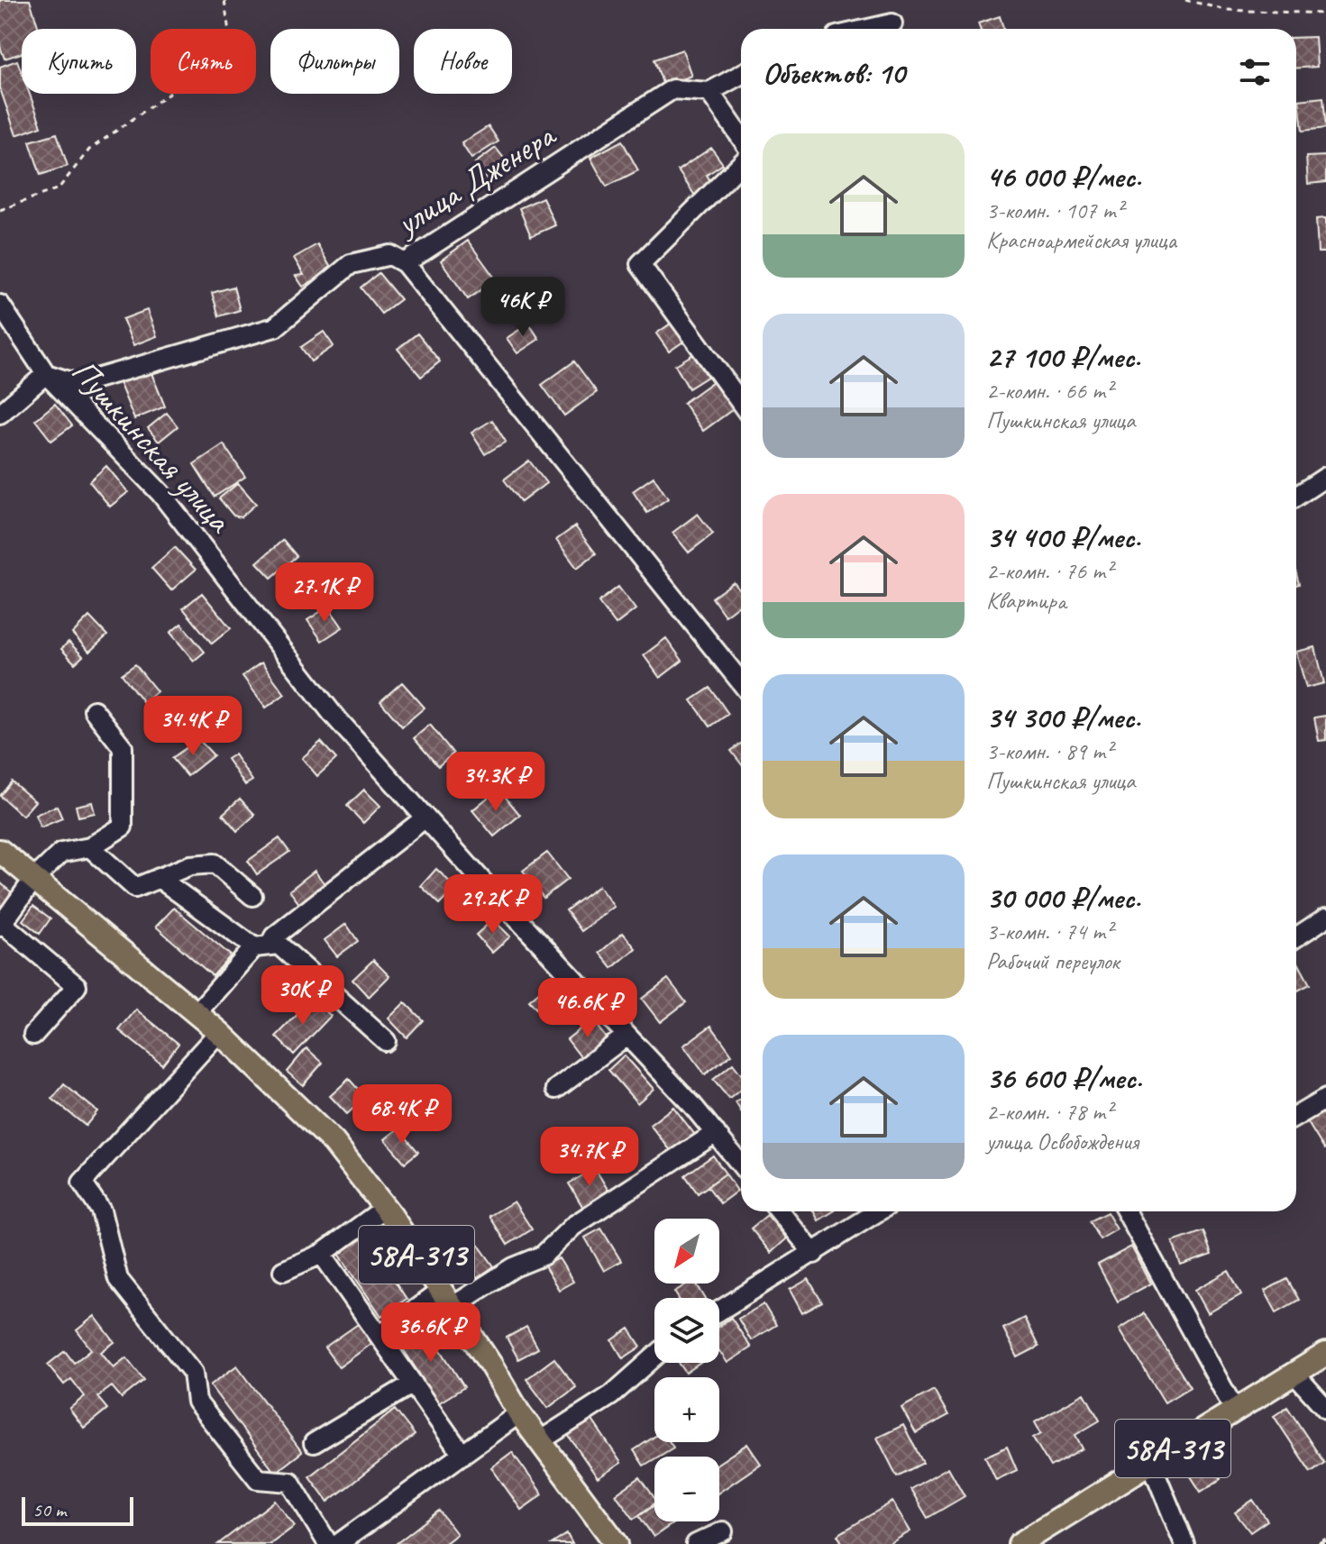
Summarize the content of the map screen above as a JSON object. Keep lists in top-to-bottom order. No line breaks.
{"streets":{"main road":["58А-313"],"street":["улица Дженера","Пушкинская улица"]},"crossings":[["улица Дженера","Пушкинская улица"]],"scale_bar":"50 m","north":"bottom left","page":{"chip":["Купить","Снять","Фильтры","Новое"],"heading":"Объектов: 10","list":[{"name":"46 000 ₽/мес.","note":"3-комн. · 107 m² · Красноармейская улица"},{"name":"27 100 ₽/мес.","note":"2-комн. · 66 m² · Пушкинская улица"},{"name":"34 400 ₽/мес.","note":"2-комн. · 76 m² · Квартира"},{"name":"34 300 ₽/мес.","note":"3-комн. · 89 m² · Пушкинская улица"},{"name":"30 000 ₽/мес.","note":"3-комн. · 74 m² · Рабочий переулок"},{"name":"36 600 ₽/мес.","note":"2-комн. · 78 m² · улица Освобождения"}],"price":["46K ₽","27.1K ₽","34.4K ₽","34.3K ₽","29.2K ₽","30K ₽","46.6K ₽","68.4K ₽","34.7K ₽","36.6K ₽"],"map_buttons":["+","−"],"scale":"50 m"}}
